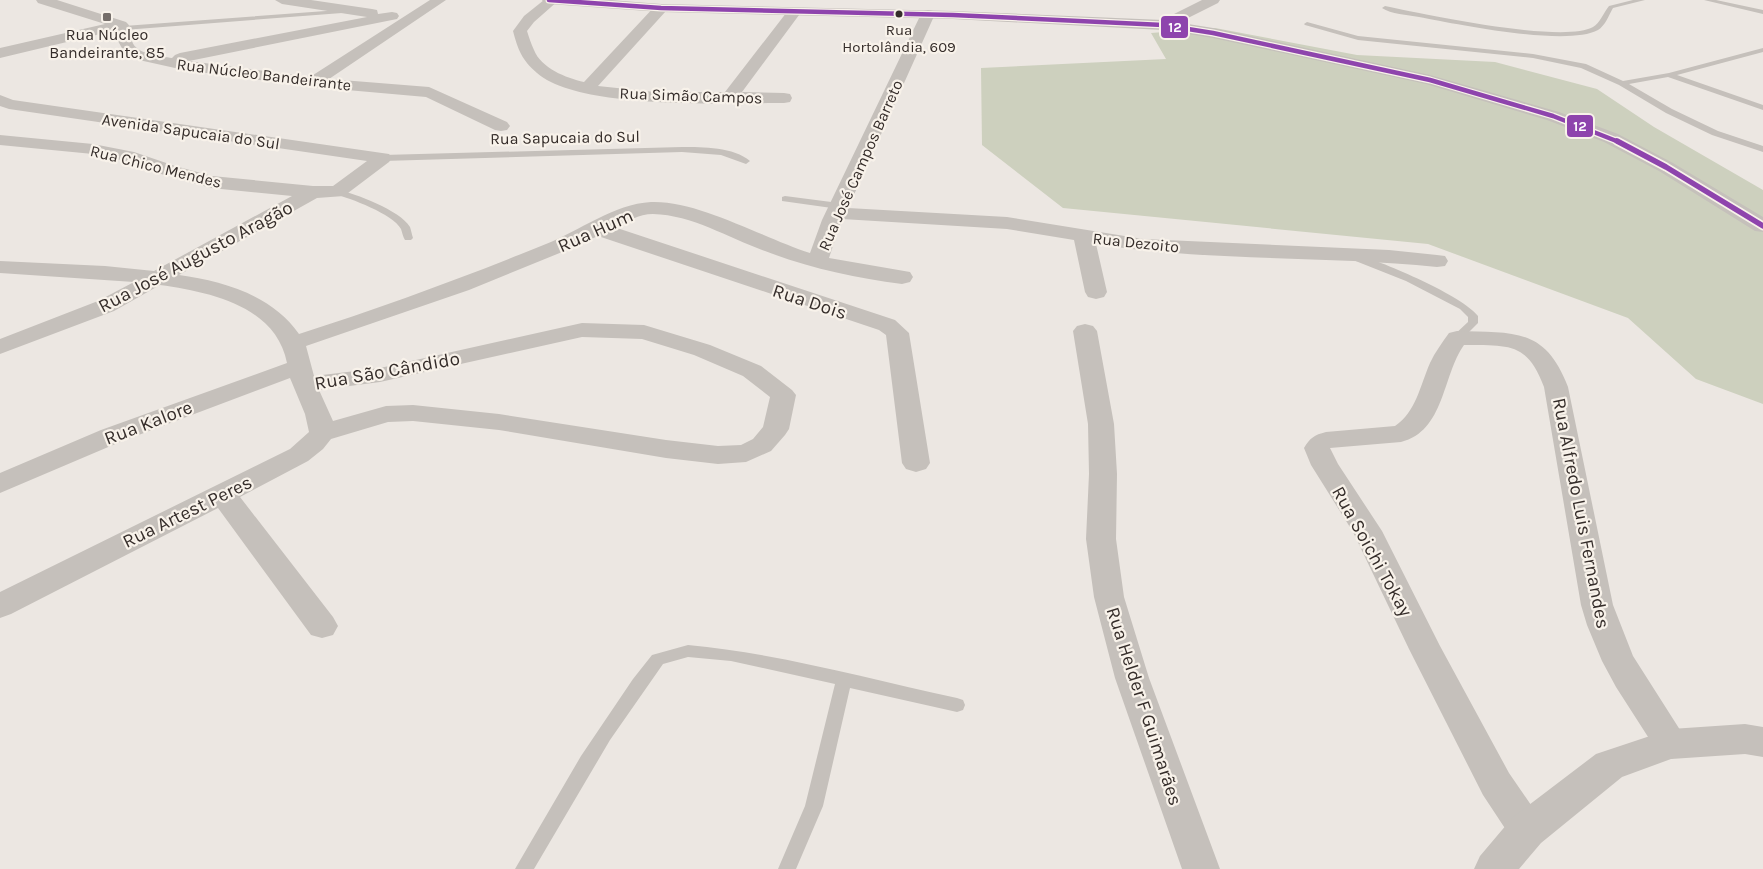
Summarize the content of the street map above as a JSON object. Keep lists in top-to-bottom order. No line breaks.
{"streets":{"street":["Rua Núcleo Bandeirante","Rua Simão Campos","Avenida Sapucaia do Sul","Rua José Campos Barreto","Rua Chico Mendes","Rua Hum","Rua Dezoito","Rua José Augusto Aragão","Rua Dois","Rua São Cândido","Rua Kalore","Rua Artest Peres","Rua Alfredo Luis Fernandes","Rua Soichi Tokay","Rua Helder F Guimarães"],"lane":["Rua Sapucaia do Sul"]},"crossings":[["Avenida Sapucaia do Sul","Rua Sapucaia do Sul"],["Rua José Campos Barreto","Rua Hum"],["Rua José Campos Barreto","Rua Dezoito"],["Rua Chico Mendes","Rua José Augusto Aragão"],["Rua Hum","Rua Dois"],["Rua Hum","Rua São Cândido"],["Rua Hum","Rua Kalore"],["Rua São Cândido","Rua Kalore"],["Rua Alfredo Luis Fernandes","Rua Soichi Tokay"]],"places":{"other":["Rua Hortolândia, 609"],"transit":["Rua Núcleo Bandeirante, 85"]},"lines":["transit line 12"]}
